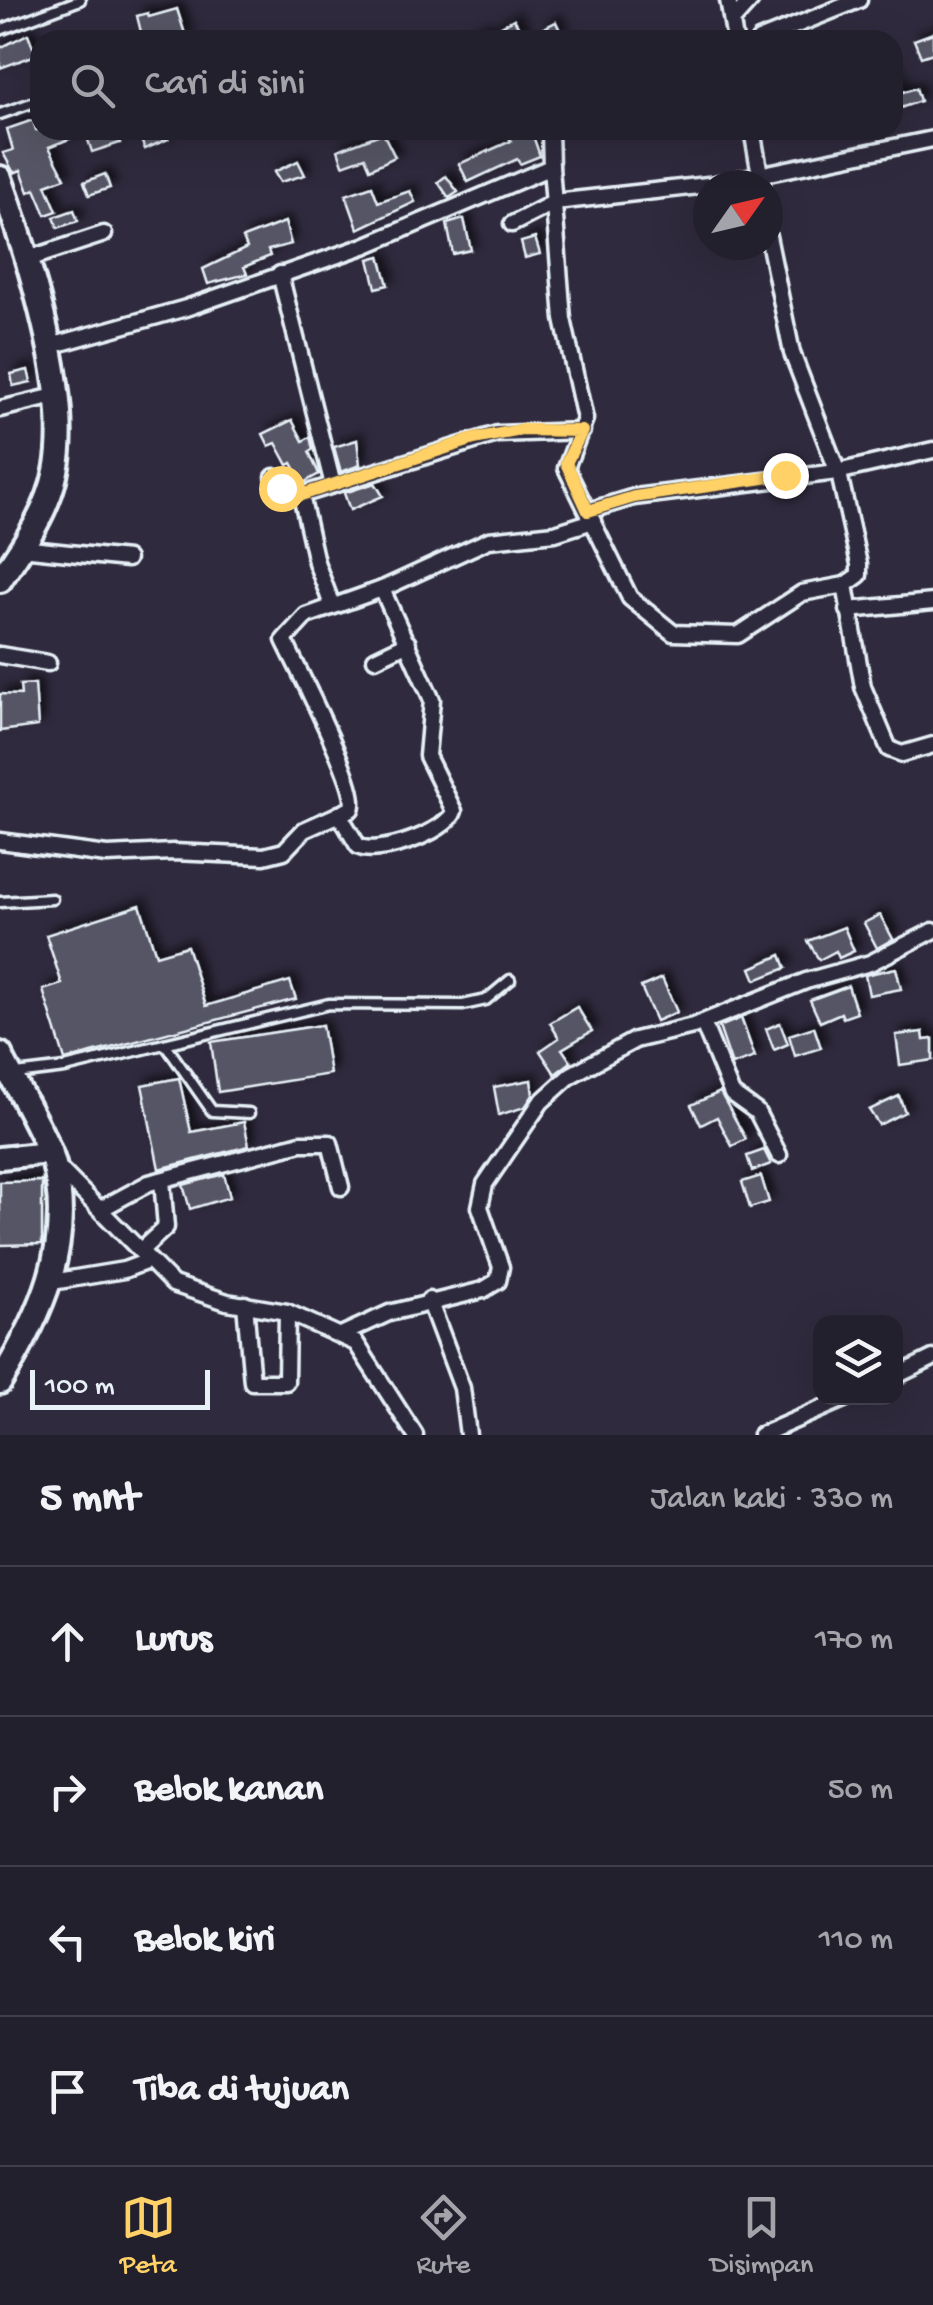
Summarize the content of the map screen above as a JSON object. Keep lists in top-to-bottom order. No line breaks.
{"scale_bar":"100 m","north":"top right","page":{"search":"Cari di sini","scale":"100 m","heading":["5 mnt","Jalan kaki · 330 m"],"list":[["Lurus","170 m"],["Belok kanan","50 m"],["Belok kiri","110 m"],"Tiba di tujuan"],"nav":["Peta","Rute","Disimpan"]}}
